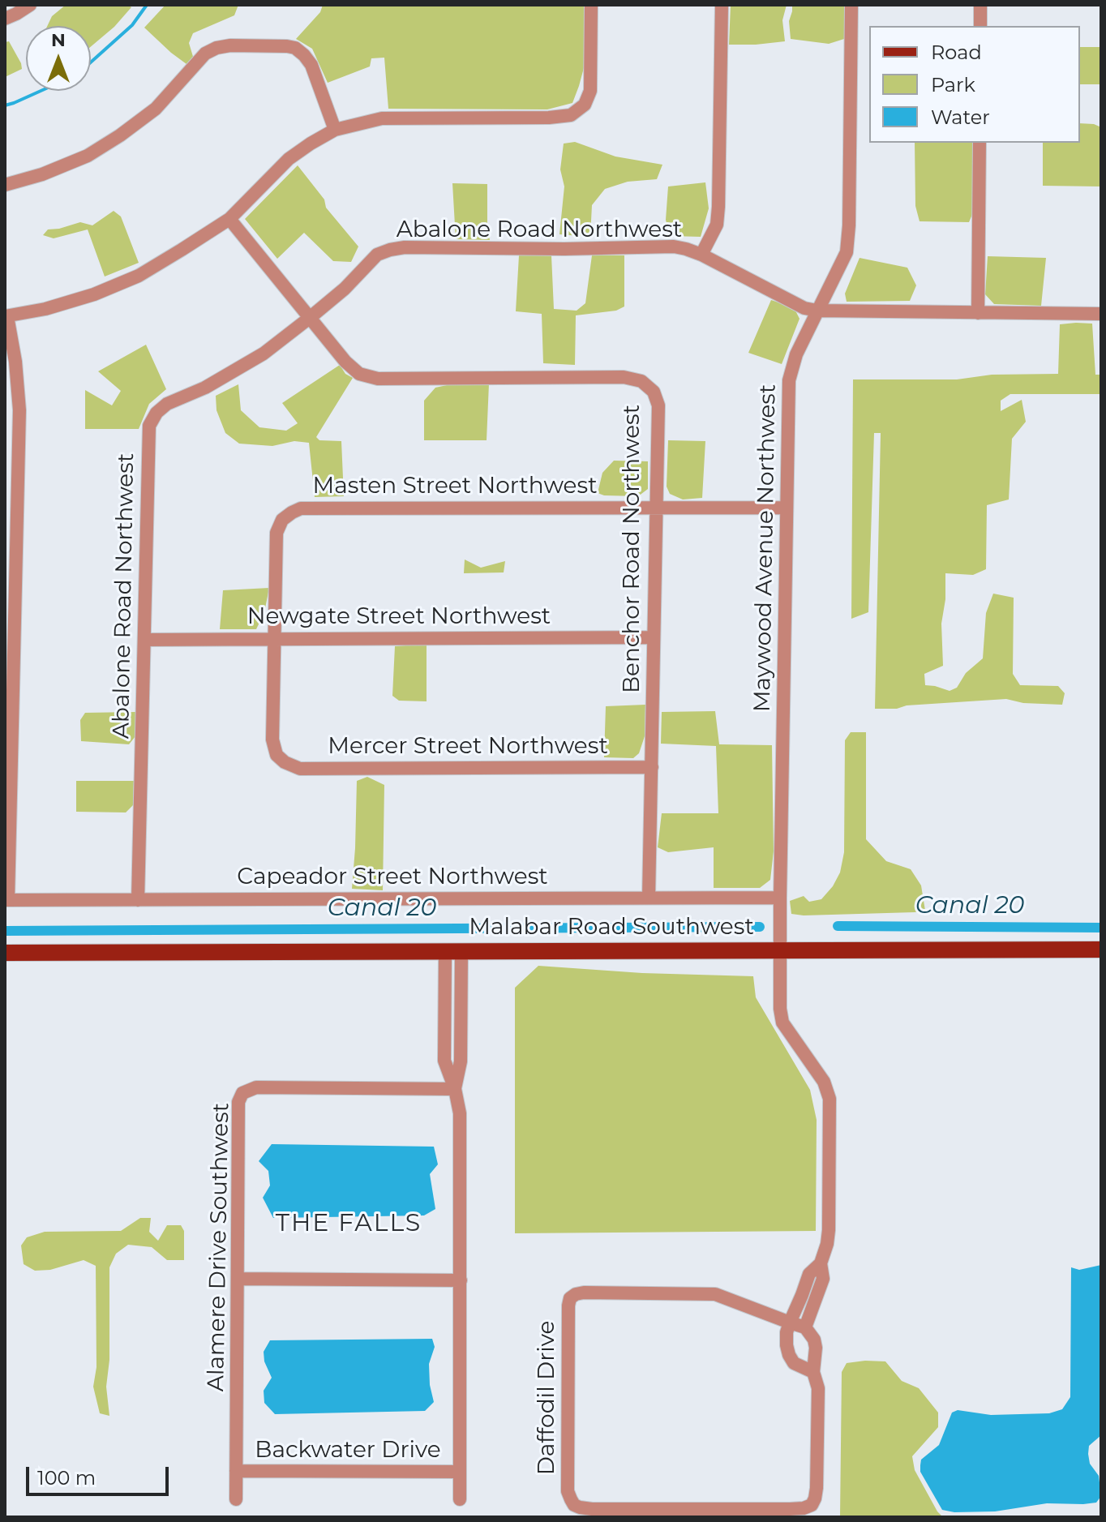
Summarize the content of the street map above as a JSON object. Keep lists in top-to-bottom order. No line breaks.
{"streets":{"main road":["Malabar Road Southwest"],"street":["Abalone Road Northwest","Masten Street Northwest","Maywood Avenue Northwest","Benchor Road Northwest","Newgate Street Northwest","Mercer Street Northwest","Capeador Street Northwest","Alamere Drive Southwest","Daffodil Drive","Backwater Drive"]},"crossings":[["Abalone Road Northwest","Maywood Avenue Northwest"],["Abalone Road Northwest","Benchor Road Northwest"],["Abalone Road Northwest","Newgate Street Northwest"],["Abalone Road Northwest","Capeador Street Northwest"],["Masten Street Northwest","Maywood Avenue Northwest"],["Masten Street Northwest","Benchor Road Northwest"],["Masten Street Northwest","Newgate Street Northwest"],["Masten Street Northwest","Mercer Street Northwest"],["Maywood Avenue Northwest","Capeador Street Northwest"],["Maywood Avenue Northwest","Malabar Road Southwest"],["Benchor Road Northwest","Newgate Street Northwest"],["Benchor Road Northwest","Mercer Street Northwest"],["Benchor Road Northwest","Capeador Street Northwest"],["Newgate Street Northwest","Mercer Street Northwest"],["Alamere Drive Southwest","Backwater Drive"]],"districts":["THE FALLS"],"water":["Canal 20"],"legend":["Road","Park","Water"],"scale_bar":"100 m","north":"top"}
